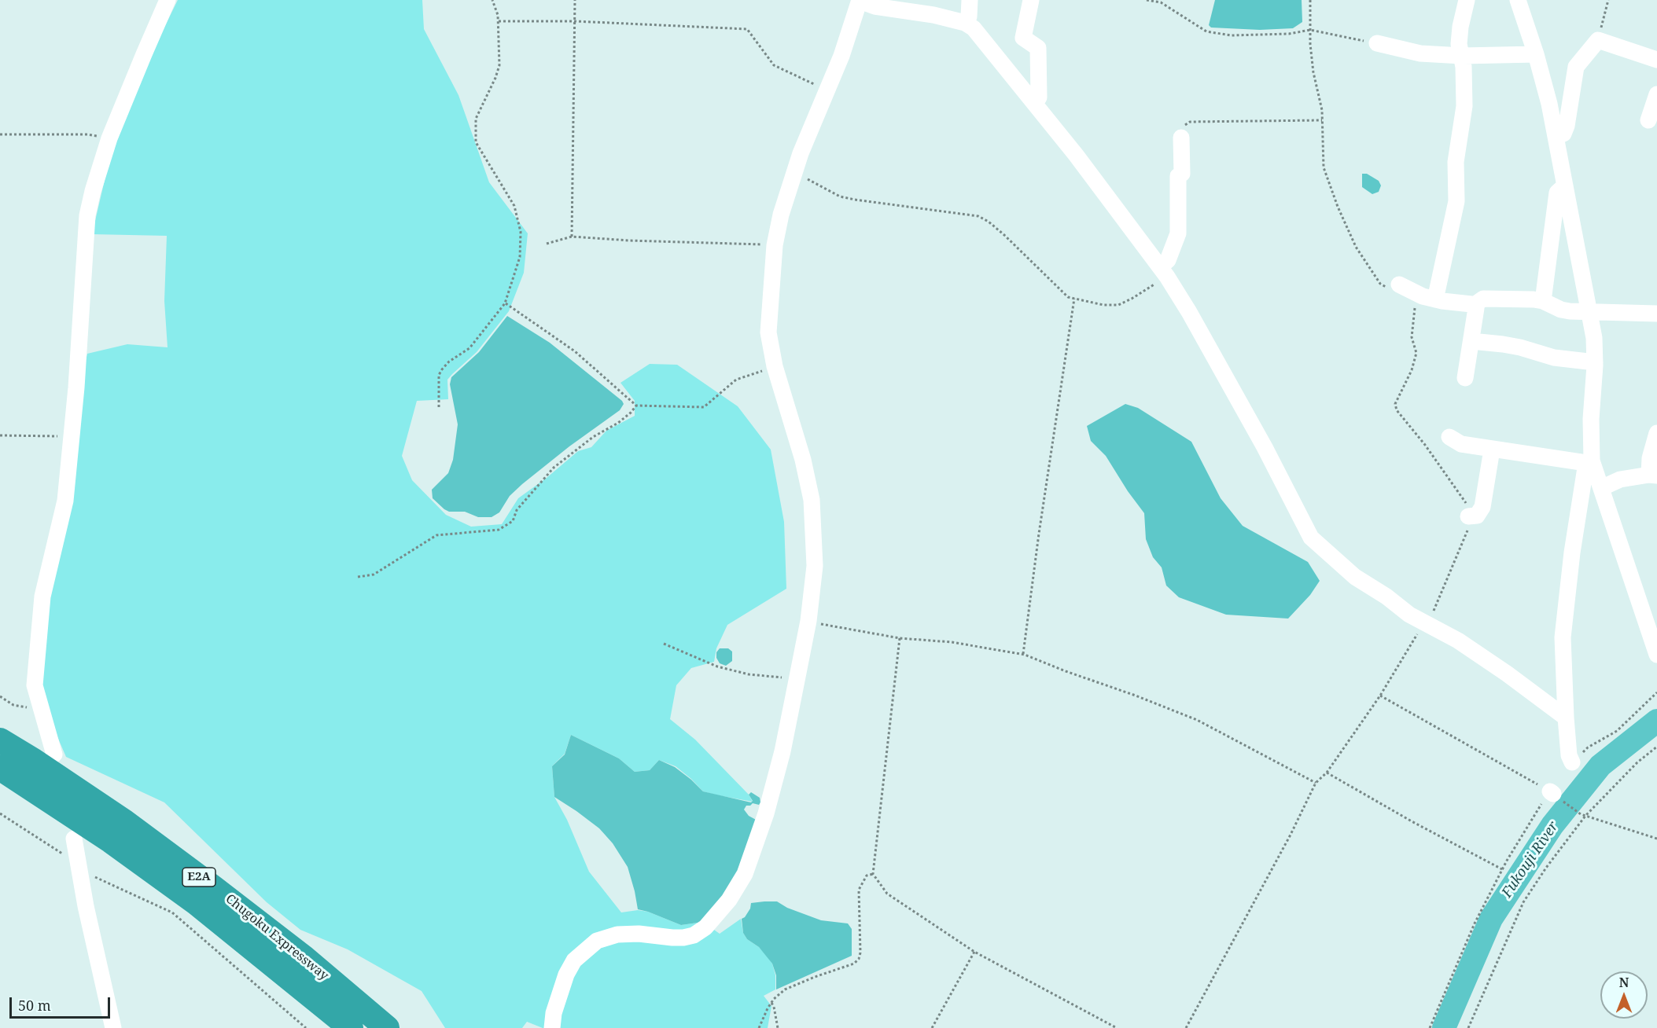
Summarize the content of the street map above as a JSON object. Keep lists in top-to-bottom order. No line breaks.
{"streets":{"highway":["E2A","Chugoku Expressway"]},"water":["Fukouji River"],"scale_bar":"50 m","north":"top"}
